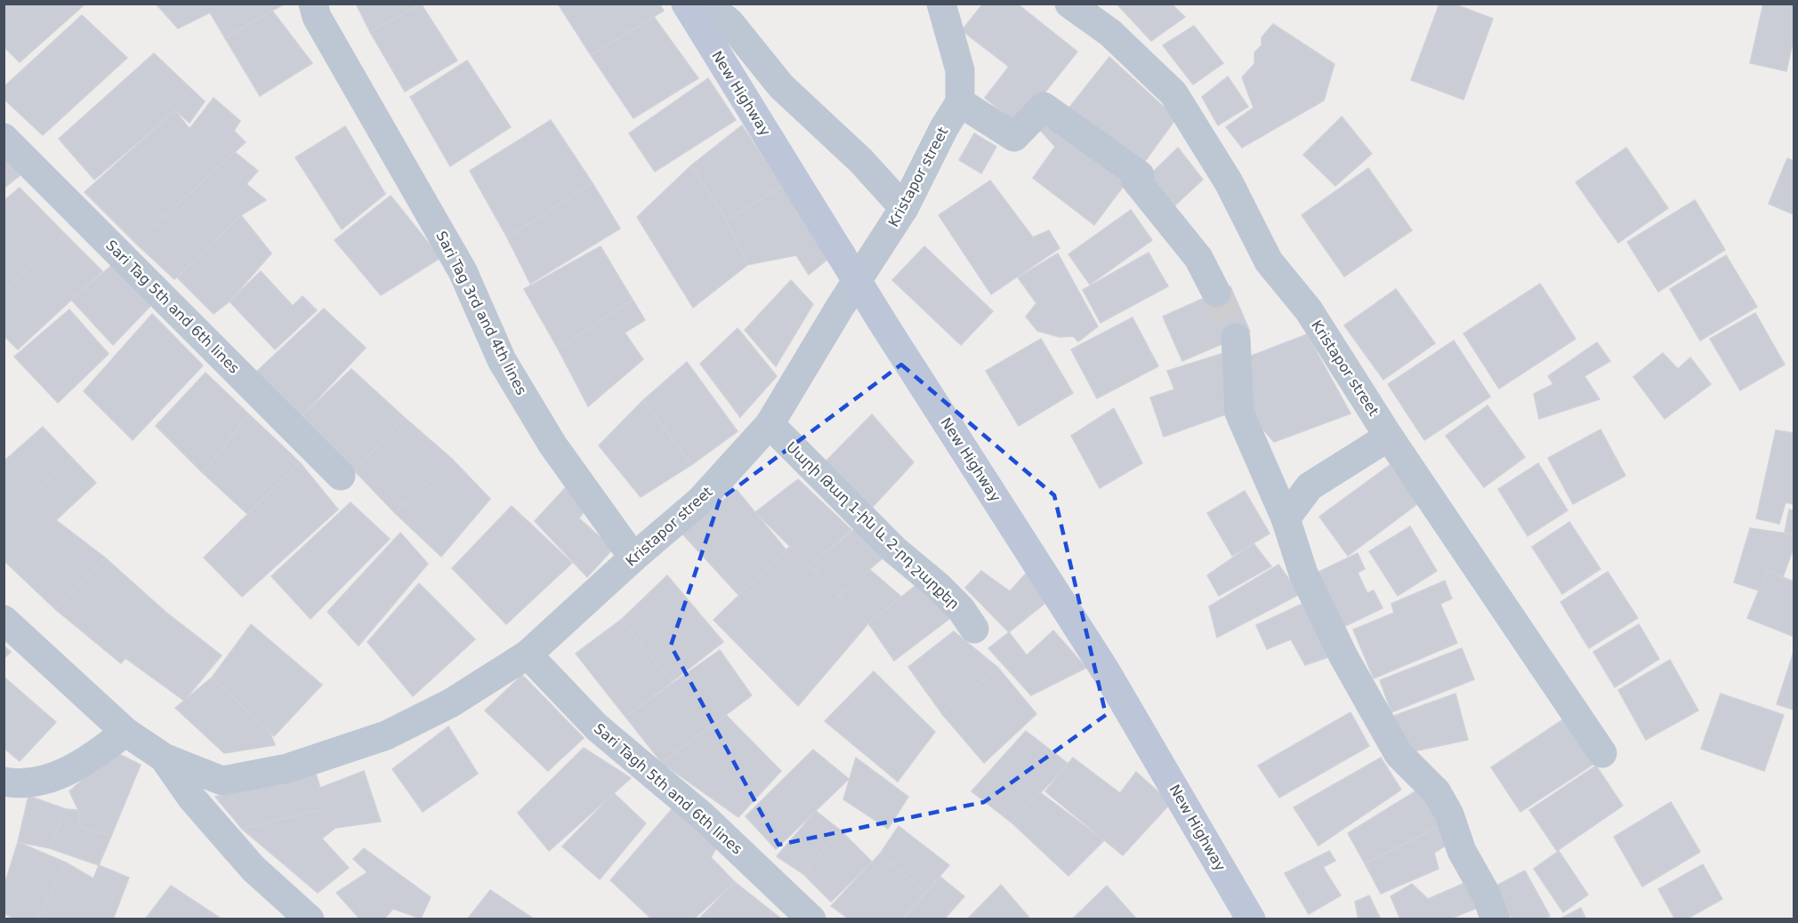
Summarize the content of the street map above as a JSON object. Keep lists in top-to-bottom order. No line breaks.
{"streets":{"main road":["New Highway"],"street":["Kristapor street","Sari Tag 5th and 6th lines","Sari Tag 3rd and 4th lines","Սարի Թաղ 1-ին և 2-րդ շարքեր","Sari Tagh 5th and 6th lines"]},"crossings":[["Kristapor street","Sari Tag 3rd and 4th lines"],["Kristapor street","Սարի Թաղ 1-ին և 2-րդ շարքեր"],["Kristapor street","Sari Tagh 5th and 6th lines"]]}
